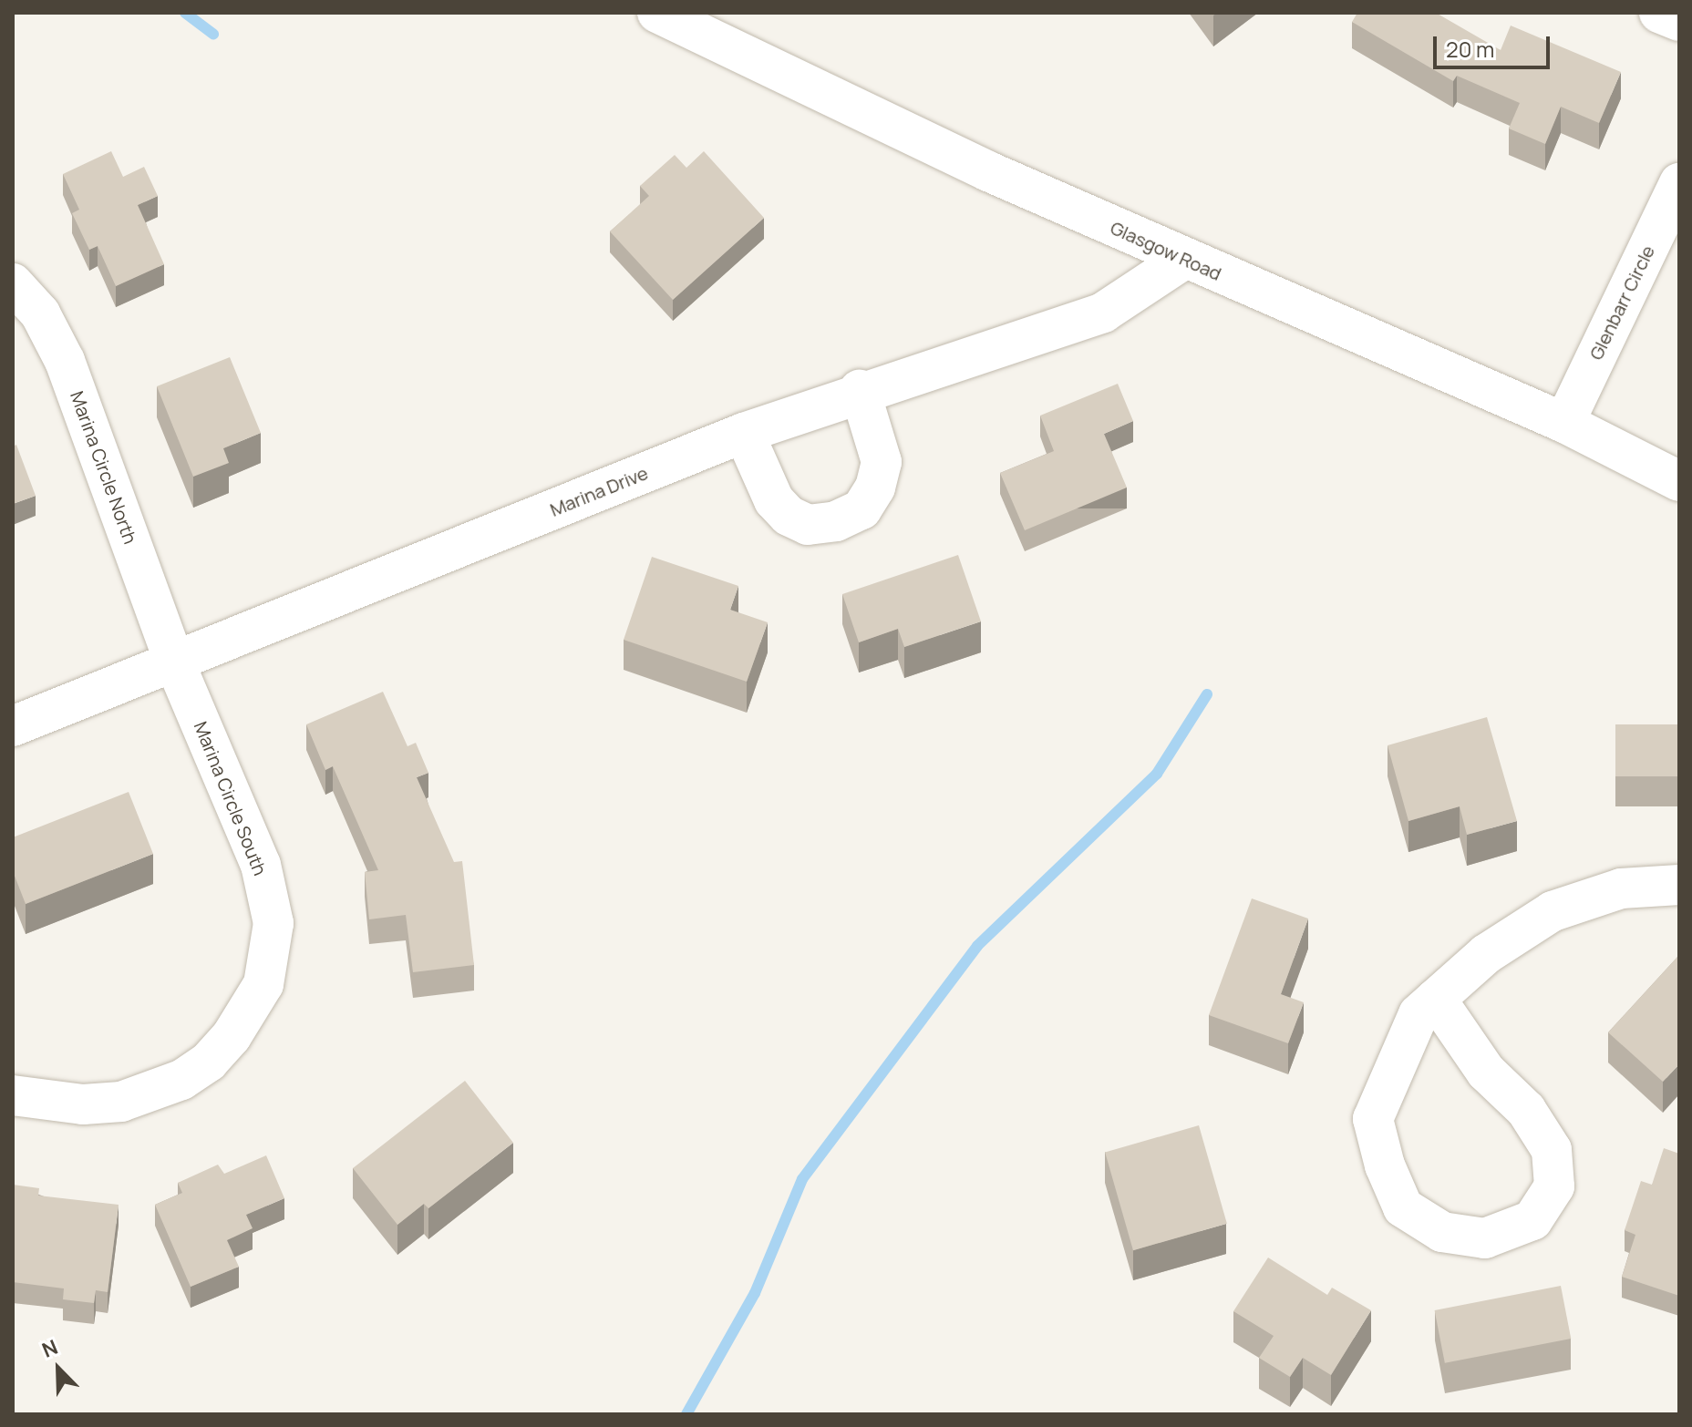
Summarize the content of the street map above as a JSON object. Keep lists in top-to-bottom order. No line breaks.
{"streets":{"street":["Glasgow Road","Glenbarr Circle","Marina Circle North","Marina Drive","Marina Circle South"]},"crossings":[["Glasgow Road","Glenbarr Circle"],["Glasgow Road","Marina Drive"],["Marina Circle North","Marina Drive"],["Marina Circle North","Marina Circle South"],["Marina Drive","Marina Circle South"]],"scale_bar":"20 m","north":"top left"}
